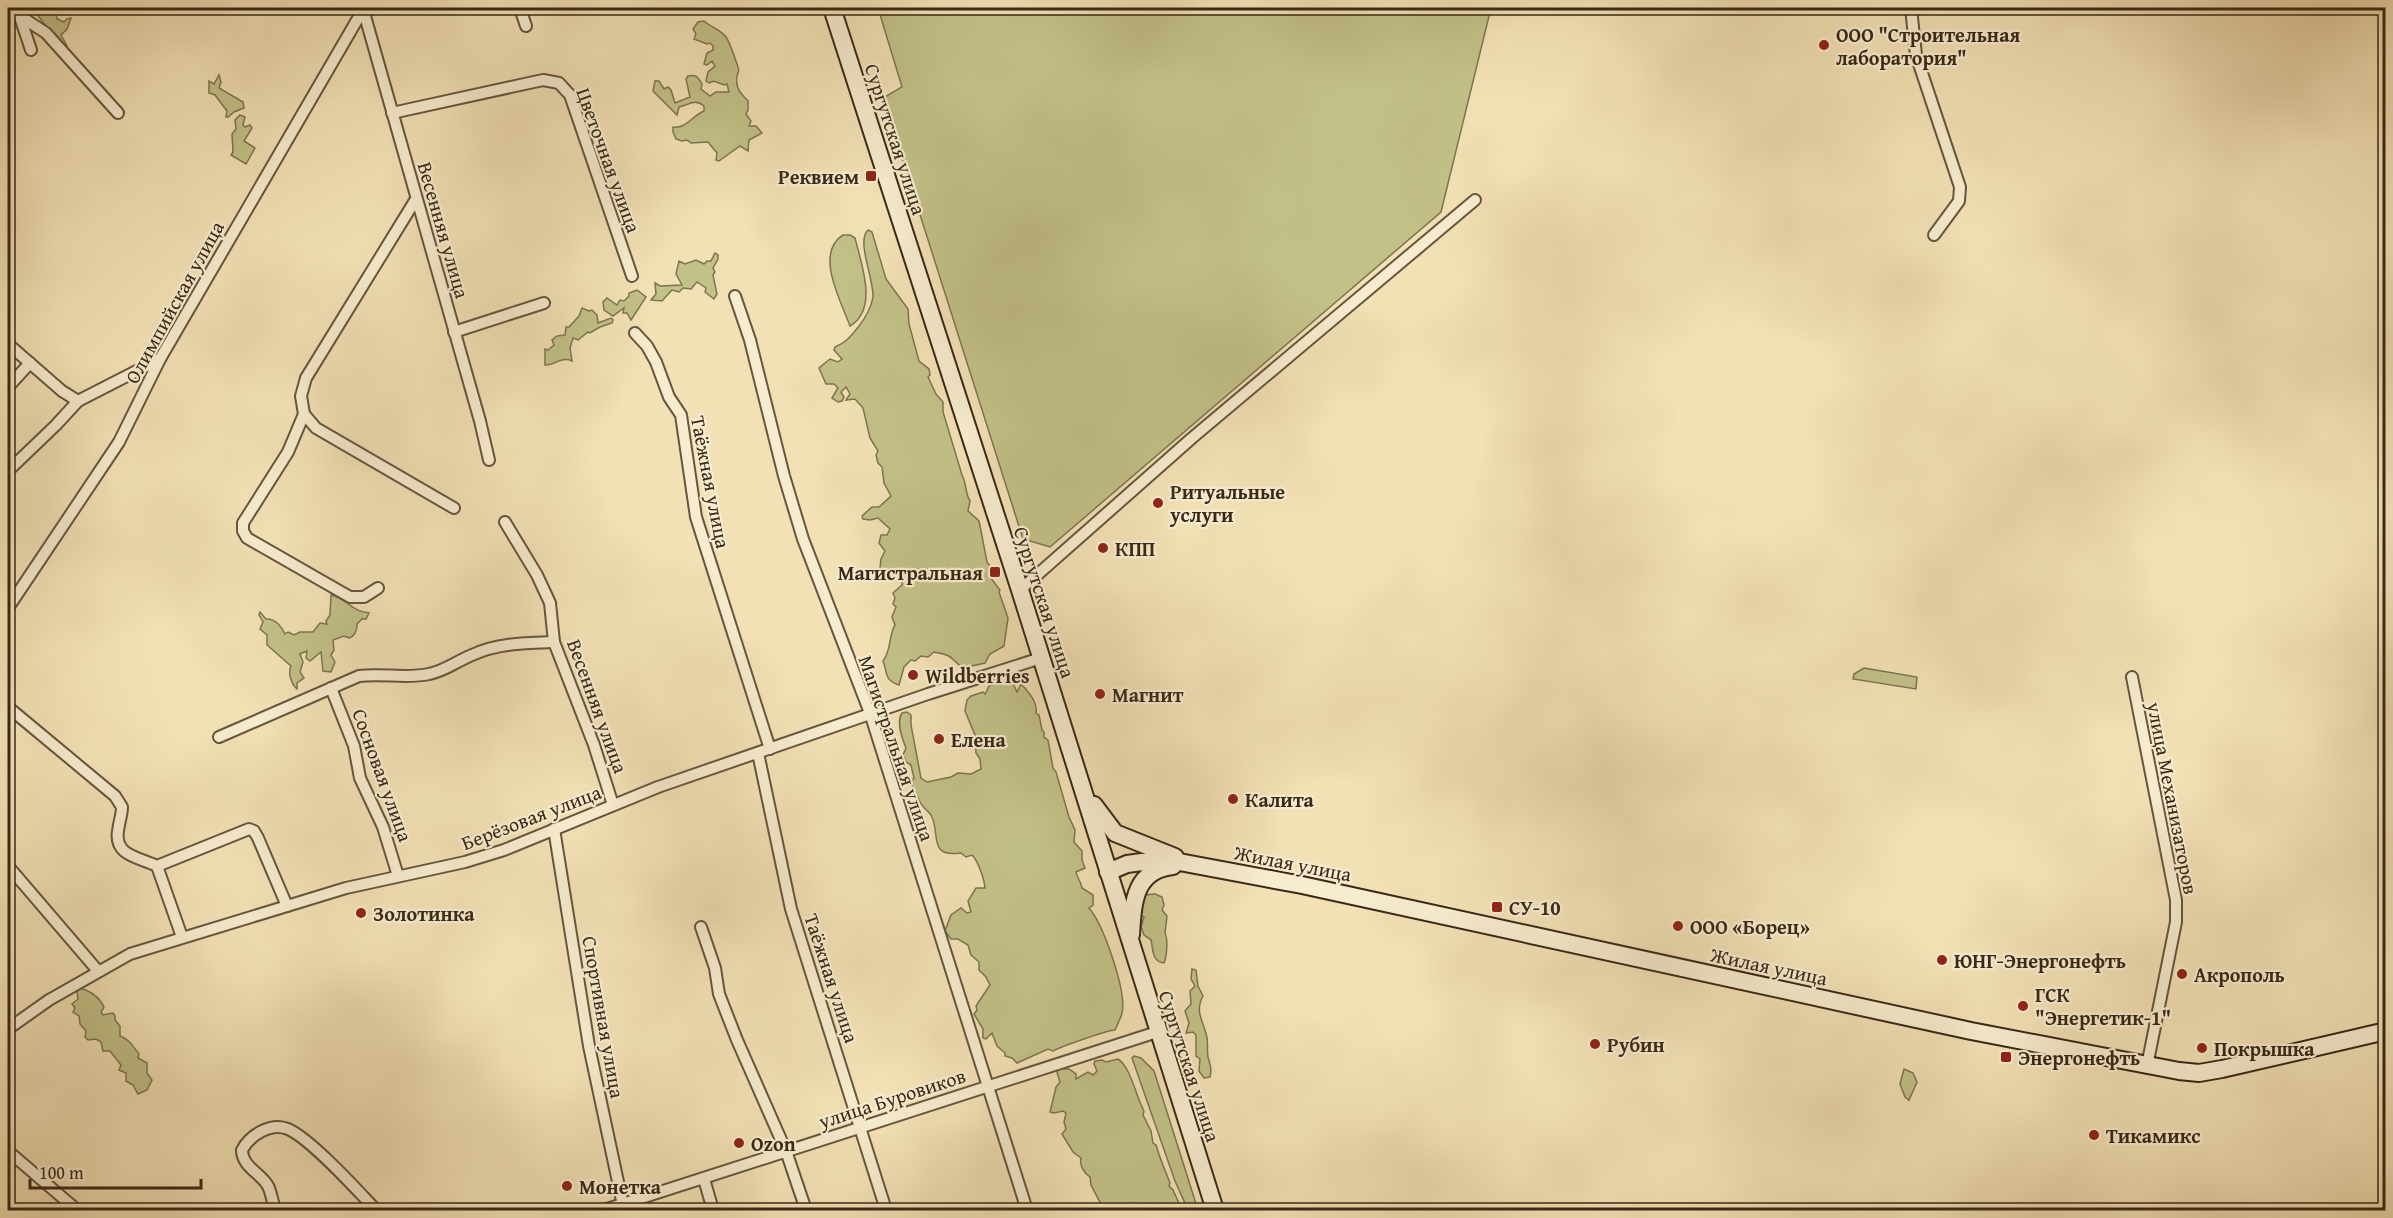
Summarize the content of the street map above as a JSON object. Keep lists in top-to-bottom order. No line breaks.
{"streets":{"main road":["Сургутская улица","Жилая улица"],"street":["Цветочная улица","Весенняя улица","Олимпийская улица","Таёжная улица","Магистральная улица","Сосновая улица","улица Механизаторов","Берёзовая улица","Спортивная улица","улица Буровиков"]},"crossings":[["Сургутская улица","Берёзовая улица"],["Сургутская улица","Жилая улица"],["Сургутская улица","улица Буровиков"],["Цветочная улица","Весенняя улица"],["Весенняя улица","Олимпийская улица"],["Весенняя улица","Берёзовая улица"],["Таёжная улица","Берёзовая улица"],["Таёжная улица","улица Буровиков"],["Магистральная улица","Берёзовая улица"],["Магистральная улица","улица Буровиков"],["Сосновая улица","Берёзовая улица"],["улица Механизаторов","Жилая улица"],["Берёзовая улица","Спортивная улица"],["Спортивная улица","улица Буровиков"]],"places":{"other":["ООО \"Строительная лаборатория\"","Ритуальные услуги","КПП","Wildberries","Магнит","Елена","Калита","Золотинка","ООО «Борец»","ЮНГ-Энергонефть","Акрополь","ГСК \"Энергетик-1\"","Рубин","Покрышка","Тикамикс","Ozon","Монетка"],"transit":["Реквием","Магистральная","СУ-10","Энергонефть"]},"scale_bar":"100 m"}
